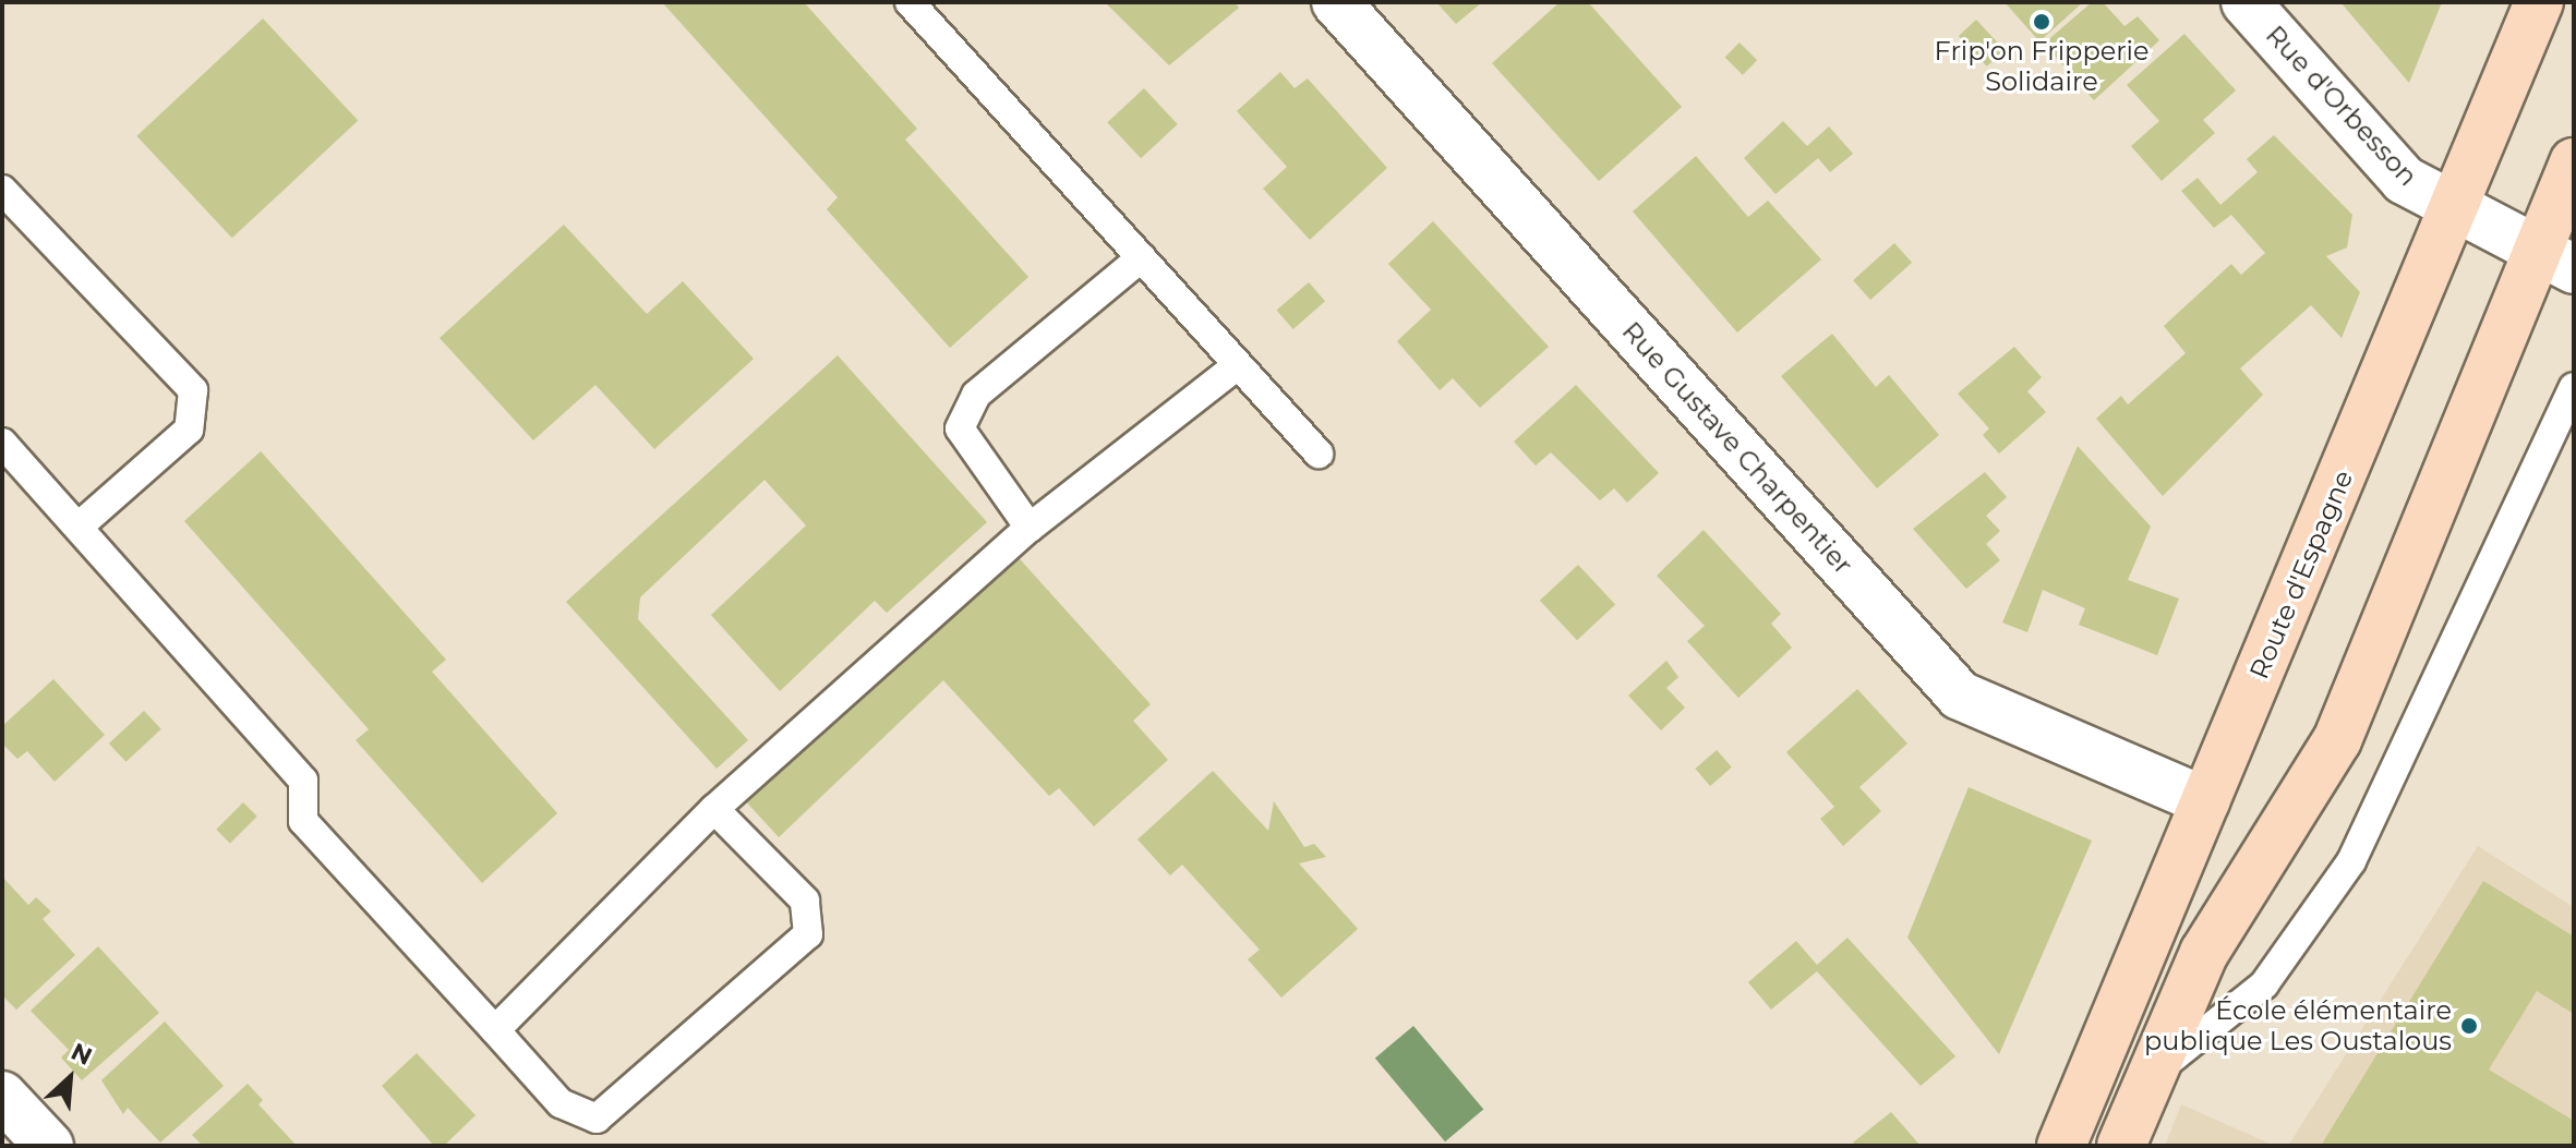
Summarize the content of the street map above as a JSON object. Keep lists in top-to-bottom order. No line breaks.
{"streets":{"main road":["Route d'Espagne"],"street":["Rue d'Orbesson","Rue Gustave Charpentier"]},"crossings":[["Rue d'Orbesson","Route d'Espagne"],["Rue Gustave Charpentier","Route d'Espagne"]],"places":["Frip'on Fripperie Solidaire","École élémentaire publique Les Oustalous"],"north":"top right"}
